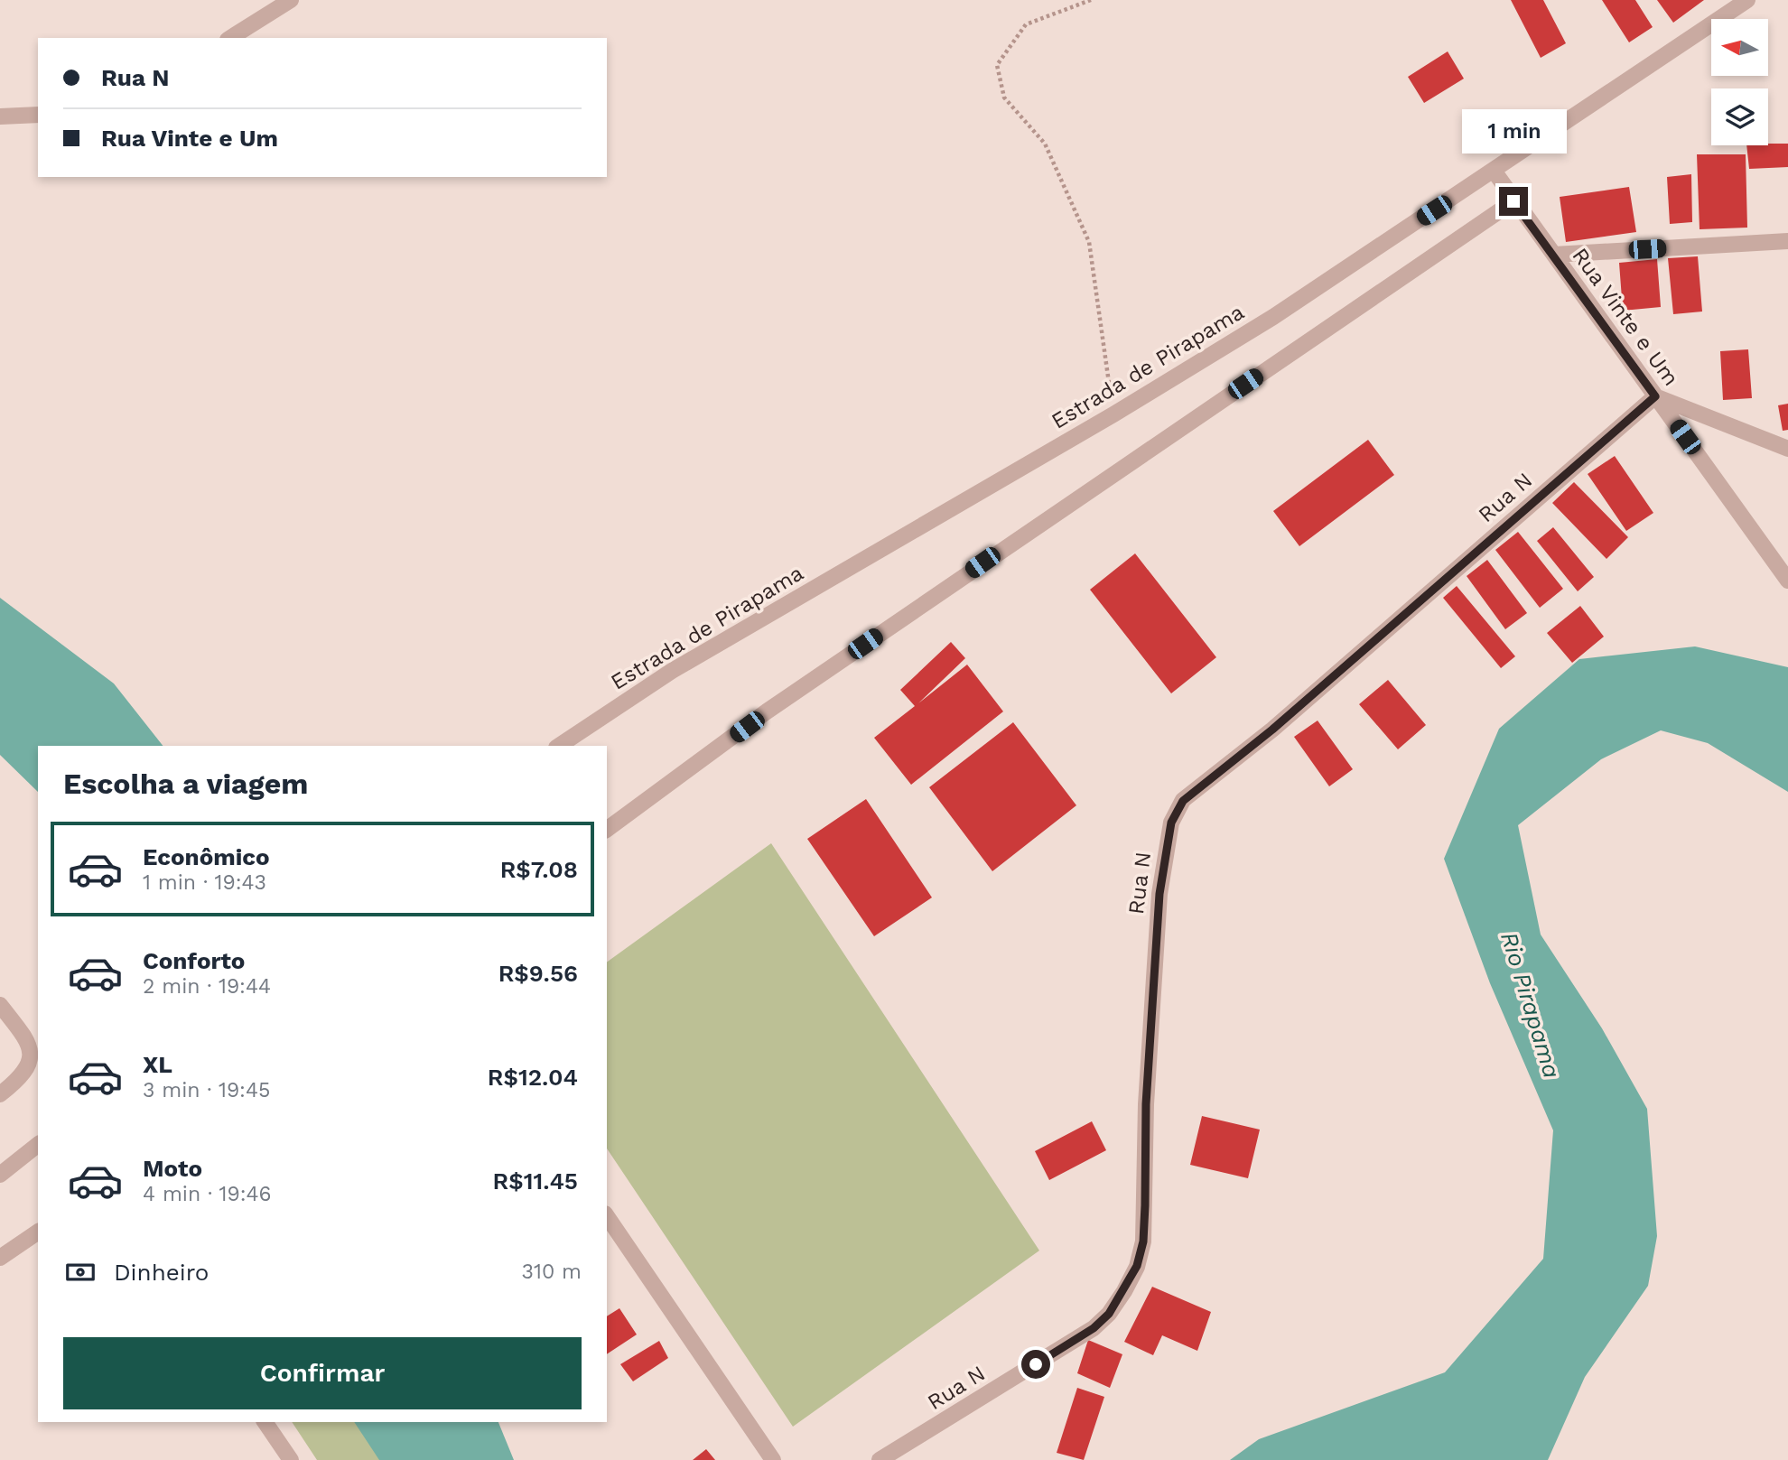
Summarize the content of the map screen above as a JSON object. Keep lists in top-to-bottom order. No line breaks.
{"streets":{"street":["Rua Vinte e Um","Estrada de Pirapama","Rua N"]},"crossings":[["Rua Vinte e Um","Estrada de Pirapama"],["Rua Vinte e Um","Rua N"]],"water":["Rio Pirapama"],"north":"left","page":{"banner":["Rua N","Rua Vinte e Um"],"bubble":"1 min","heading":"Escolha a viagem","list":[{"name":"Econômico","note":"1 min · 19:43","value":"R$7.08"},{"name":"Conforto","note":"2 min · 19:44","value":"R$9.56"},{"name":"XL","note":"3 min · 19:45","value":"R$12.04"},{"name":"Moto","note":"4 min · 19:46","value":"R$11.45"}],"pay":["Dinheiro","310 m"],"buttons":"Confirmar"}}
